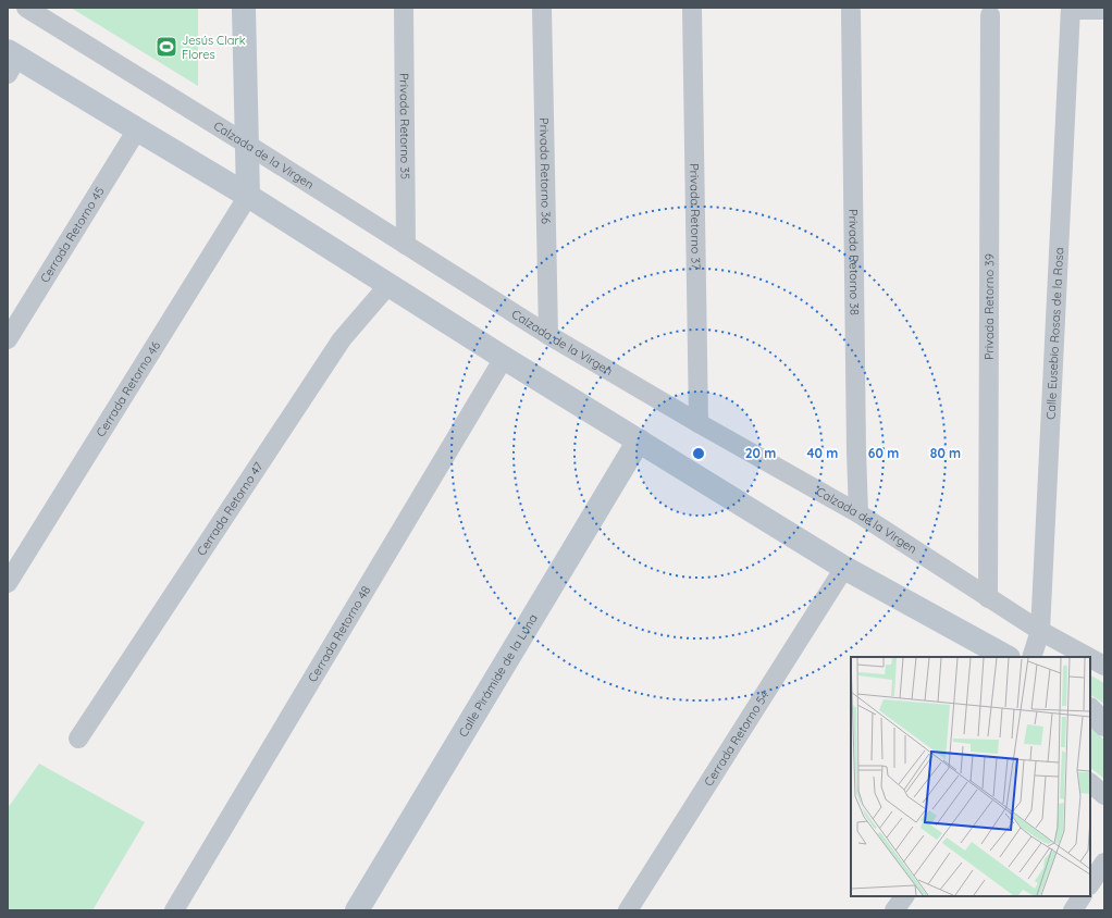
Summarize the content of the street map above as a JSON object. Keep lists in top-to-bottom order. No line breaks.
{"streets":{"main road":["Calle Pirámide de la Luna"],"street":["Privada Retorno 35","Calzada de la Virgen","Privada Retorno 36","Privada Retorno 37","Cerrada Retorno 45","Privada Retorno 38","Privada Retorno 39","Calle Eusebio Rosas de la Rosa","Cerrada Retorno 46","Cerrada Retorno 47","Cerrada Retorno 48","Cerrada Retorno 54"]},"crossings":[["Privada Retorno 35","Calzada de la Virgen"],["Calzada de la Virgen","Privada Retorno 36"],["Calzada de la Virgen","Privada Retorno 37"],["Calzada de la Virgen","Privada Retorno 38"],["Calzada de la Virgen","Privada Retorno 39"],["Calzada de la Virgen","Calle Eusebio Rosas de la Rosa"]],"places":{"sports":["Jesús Clark Flores"]},"rings":["20 m","40 m","60 m","80 m"]}
